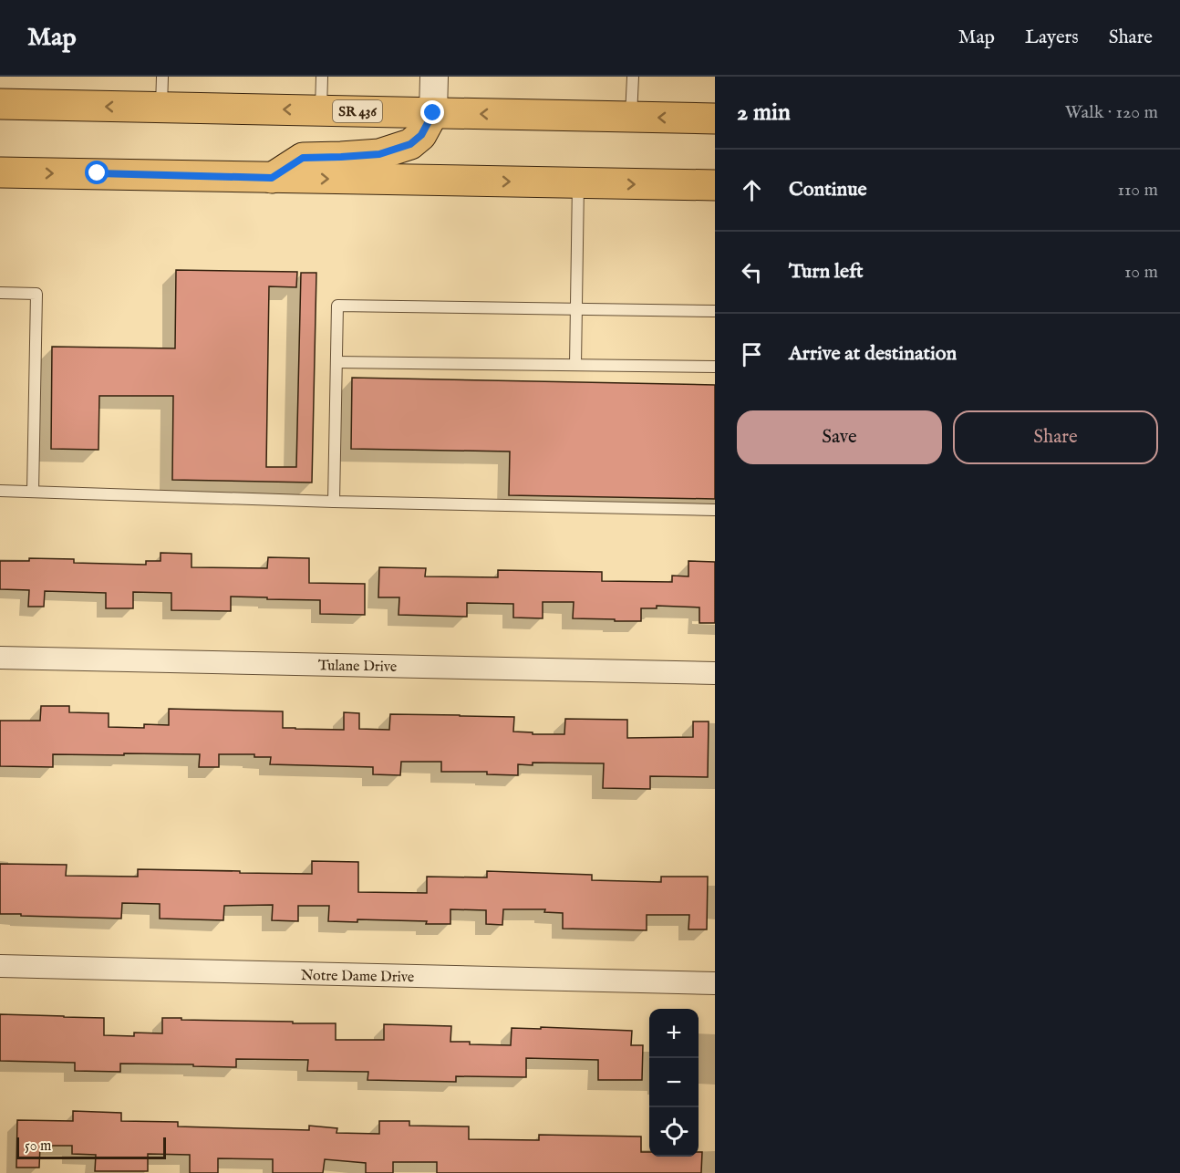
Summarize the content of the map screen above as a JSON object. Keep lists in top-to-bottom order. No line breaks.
{"streets":{"main road":["SR 436"],"street":["Tulane Drive","Notre Dame Drive"]},"scale_bar":"50 m","page":{"header":"Map","nav":["Map","Layers","Share"],"heading":["2 min","Walk · 120 m"],"list":[["Continue","110 m"],["Turn left","10 m"],"Arrive at destination"],"buttons":["Save","Share"],"map_buttons":["+","−"],"scale":"50 m"}}
